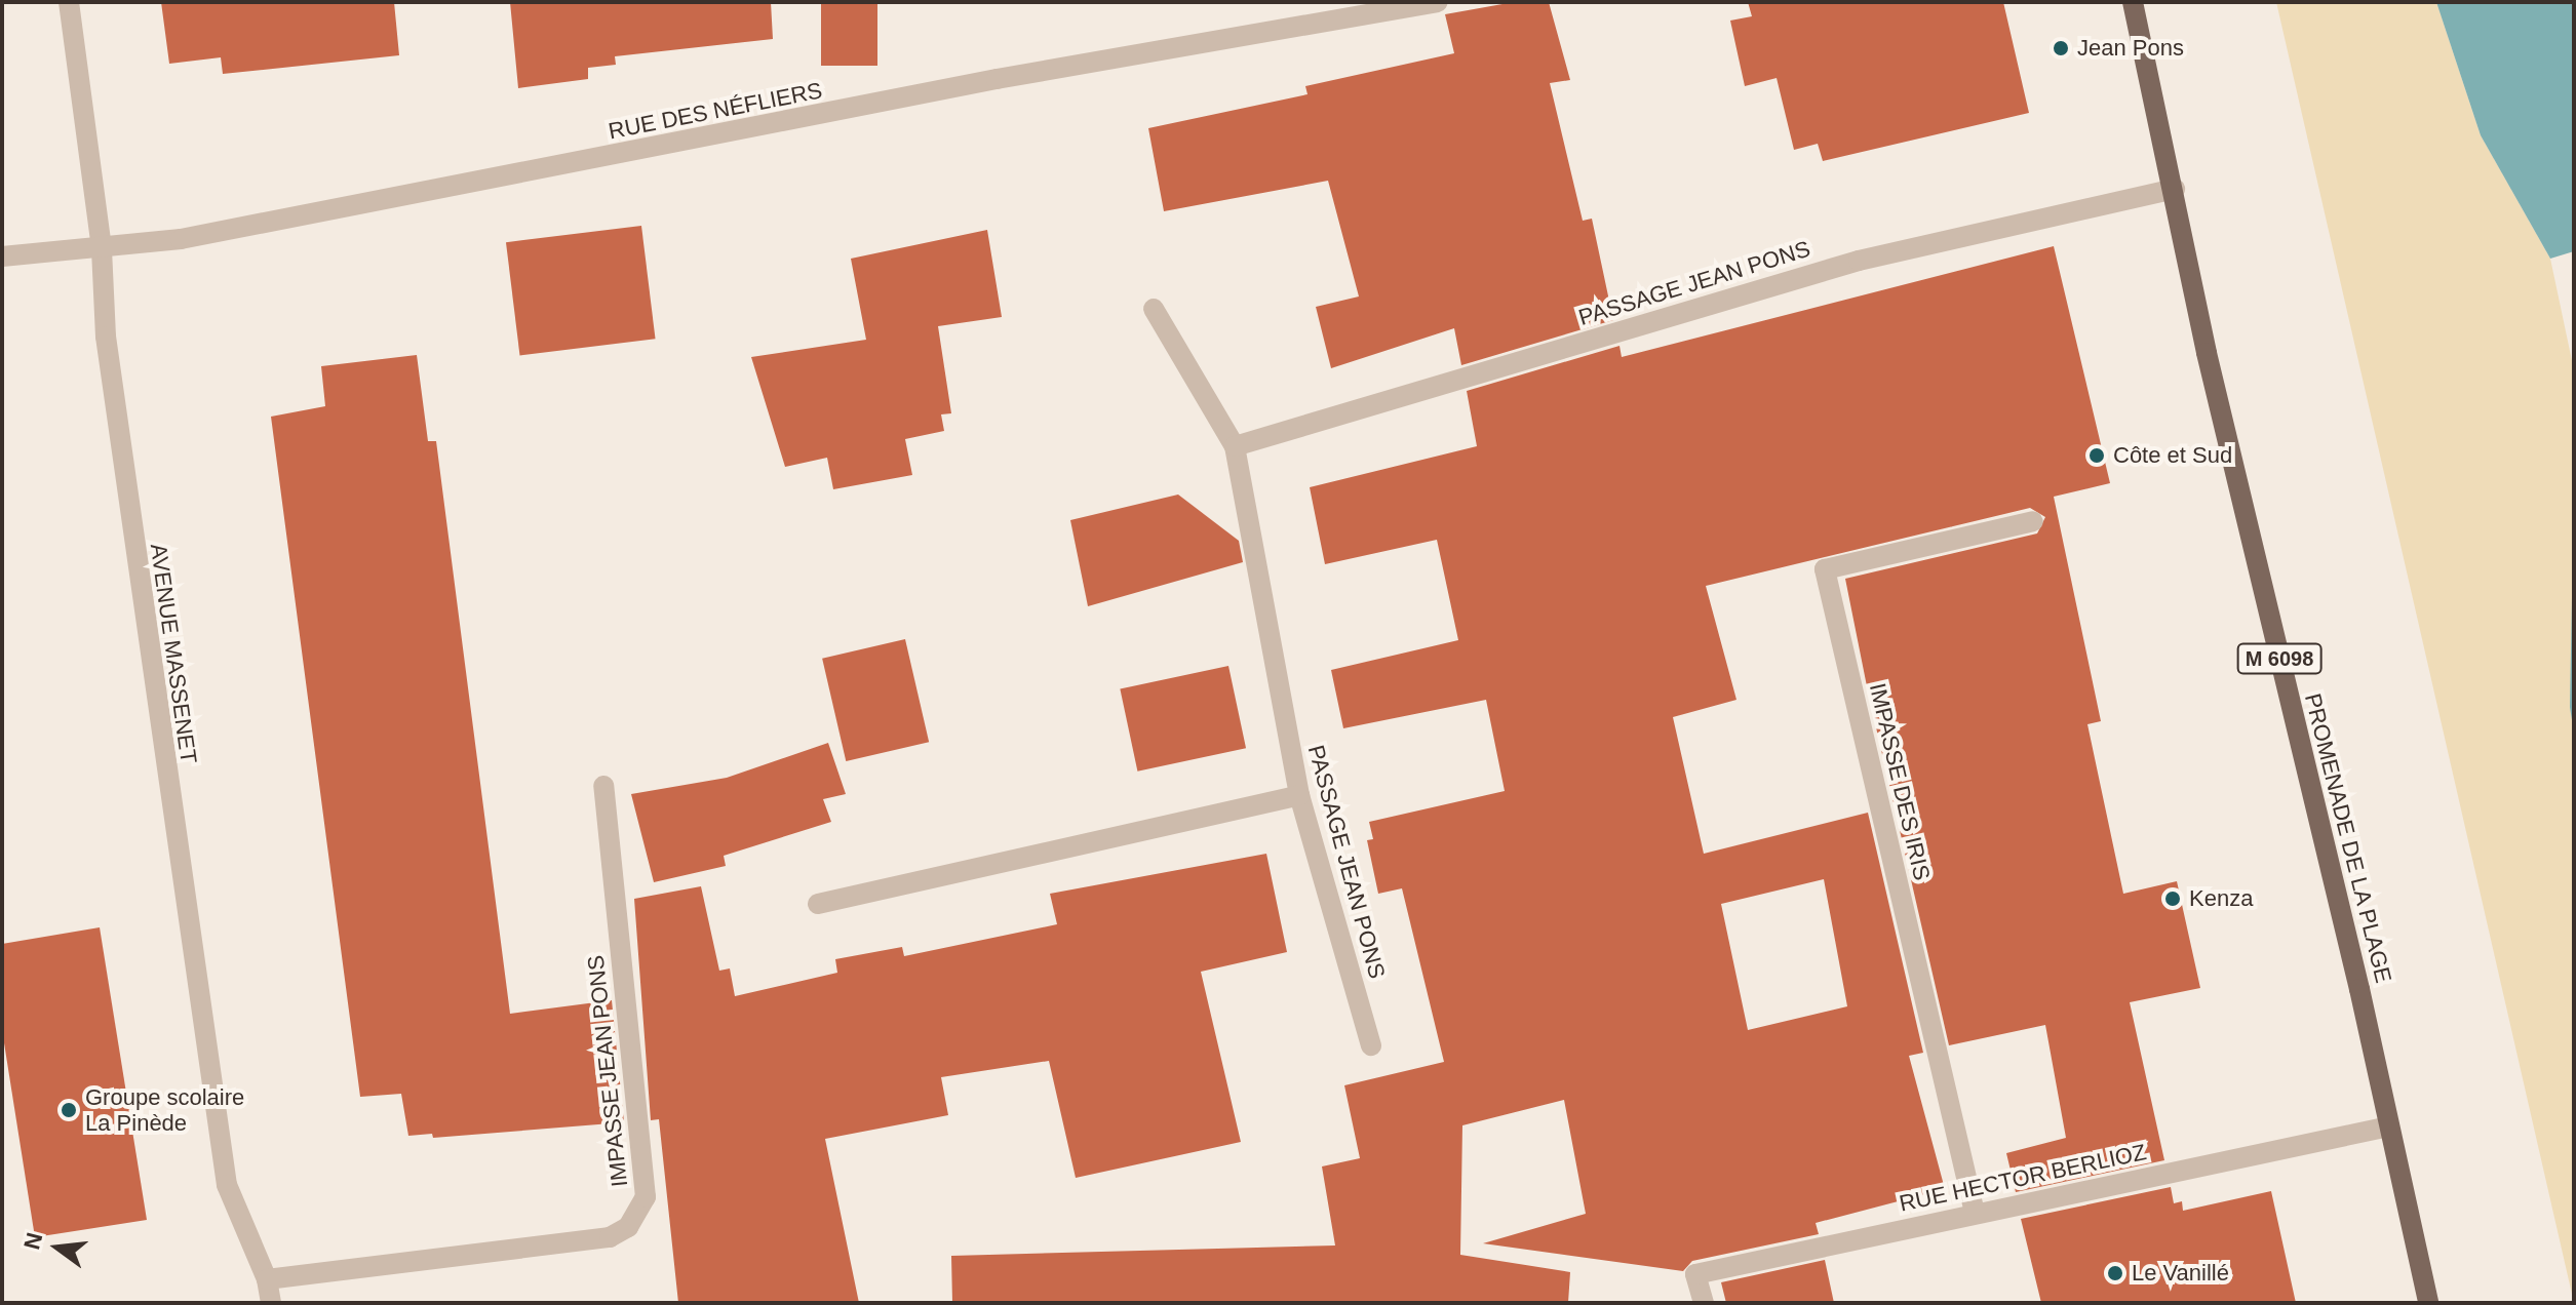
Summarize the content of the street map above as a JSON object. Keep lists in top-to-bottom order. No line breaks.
{"streets":{"main road":["M 6098","PROMENADE DE LA PLAGE"],"street":["RUE DES NÉFLIERS","PASSAGE JEAN PONS","AVENUE MASSENET","IMPASSE DES IRIS","IMPASSE JEAN PONS","RUE HECTOR BERLIOZ"]},"crossings":[["RUE DES NÉFLIERS","AVENUE MASSENET"],["PASSAGE JEAN PONS","PROMENADE DE LA PLAGE"],["AVENUE MASSENET","IMPASSE JEAN PONS"],["IMPASSE DES IRIS","RUE HECTOR BERLIOZ"],["PROMENADE DE LA PLAGE","RUE HECTOR BERLIOZ"]],"places":["Jean Pons","Côte et Sud","Kenza","Groupe scolaire La Pinède","Le Vanillé"],"north":"left"}
